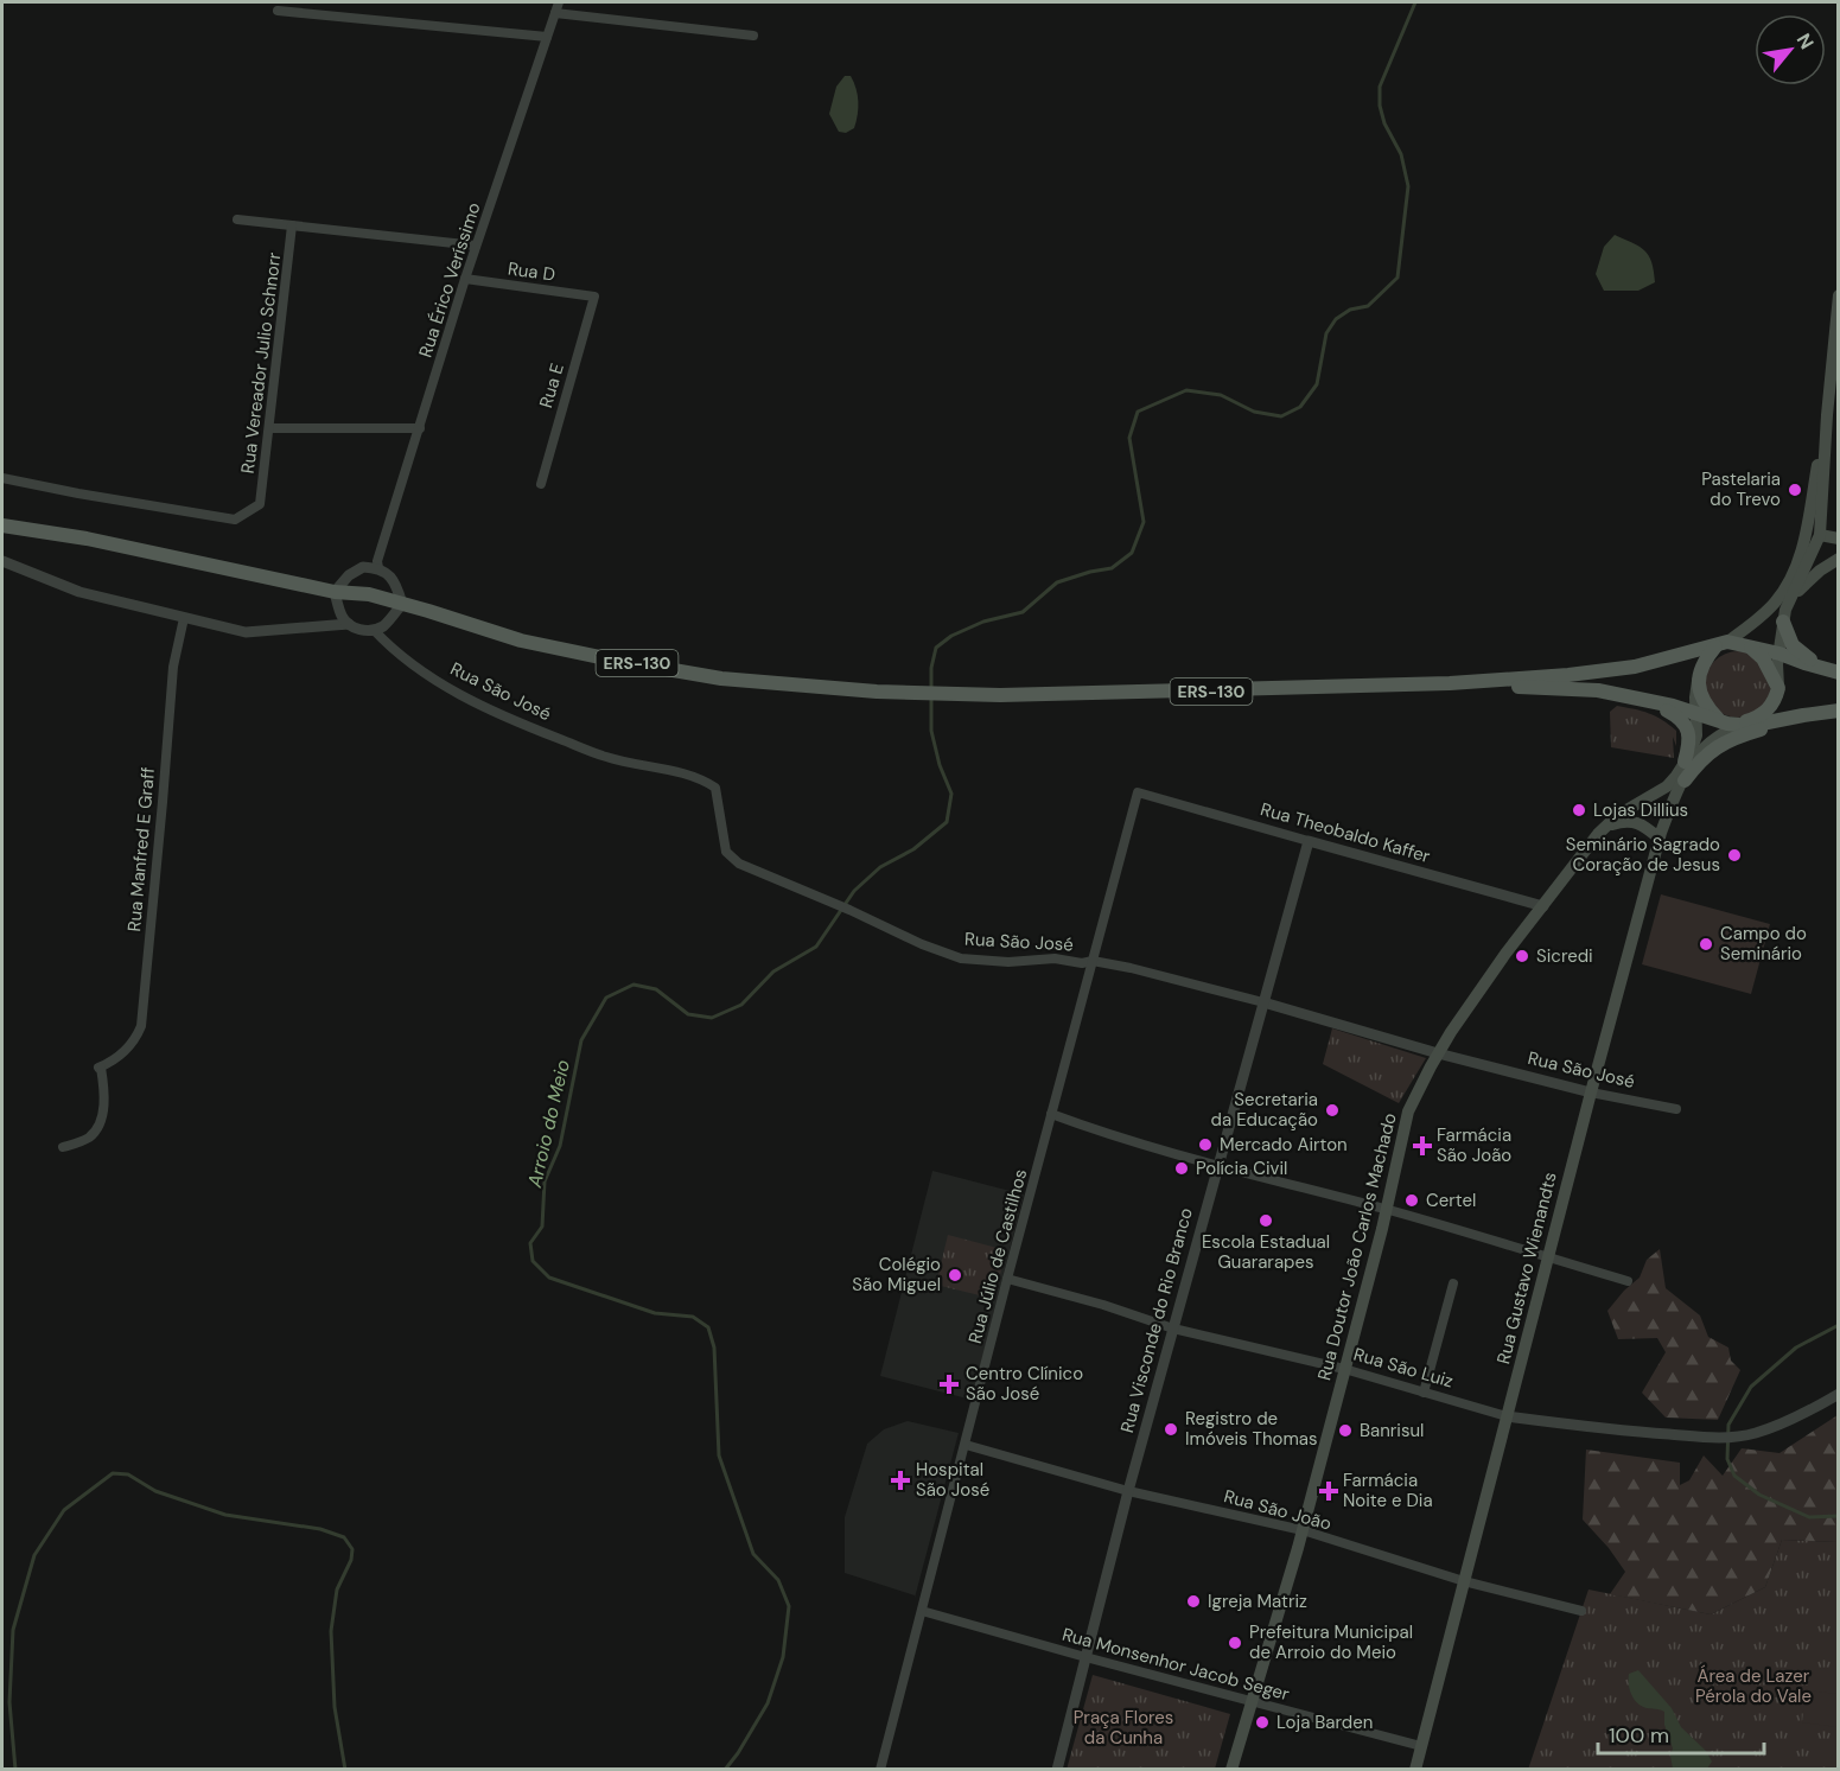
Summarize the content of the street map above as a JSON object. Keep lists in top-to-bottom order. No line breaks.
{"streets":{"main road":["ERS-130","Rua Doutor João Carlos Machado","Rua Gustavo Wienandts"],"street":["Rua D","Rua Érico Veríssimo","Rua Vereador Julio Schnorr","Rua E","Rua São José","Rua Theobaldo Kaffer","Rua Manfred E Graff","Rua Júlio de Castilhos","Rua Visconde do Rio Branco","Rua São Luiz","Rua São João","Rua Monsenhor Jacob Seger"]},"crossings":[["Rua D","Rua Érico Veríssimo"],["Rua D","Rua E"],["Rua São José","Rua Doutor João Carlos Machado"],["Rua São José","Rua Júlio de Castilhos"],["Rua São José","Rua Gustavo Wienandts"],["Rua São José","Rua Visconde do Rio Branco"],["Rua Theobaldo Kaffer","Rua Doutor João Carlos Machado"],["Rua Theobaldo Kaffer","Rua Júlio de Castilhos"],["Rua Theobaldo Kaffer","Rua Visconde do Rio Branco"],["Rua Doutor João Carlos Machado","Rua Gustavo Wienandts"],["Rua Doutor João Carlos Machado","Rua São Luiz"],["Rua Doutor João Carlos Machado","Rua São João"],["Rua Doutor João Carlos Machado","Rua Monsenhor Jacob Seger"],["Rua Júlio de Castilhos","Rua São Luiz"],["Rua Júlio de Castilhos","Rua São João"],["Rua Júlio de Castilhos","Rua Monsenhor Jacob Seger"],["Rua Gustavo Wienandts","Rua São Luiz"],["Rua Gustavo Wienandts","Rua São João"],["Rua Gustavo Wienandts","Rua Monsenhor Jacob Seger"],["Rua Visconde do Rio Branco","Rua São Luiz"],["Rua Visconde do Rio Branco","Rua São João"],["Rua Visconde do Rio Branco","Rua Monsenhor Jacob Seger"]],"water":["Arroio do Meio"],"parks":["Área de Lazer Pérola do Vale","Praça Flores da Cunha"],"places":{"other":["Pastelaria do Trevo","Lojas Dillius","Seminário Sagrado Coração de Jesus","Campo do Seminário","Sicredi","Secretaria da Educação","Mercado Airton","Polícia Civil","Certel","Escola Estadual Guararapes","Colégio São Miguel","Registro de Imóveis Thomas","Banrisul","Igreja Matriz","Prefeitura Municipal de Arroio do Meio","Loja Barden"],"health":["Farmácia São João","Centro Clínico São José","Hospital São José","Farmácia Noite e Dia"]},"scale_bar":"100 m","north":"top right"}
